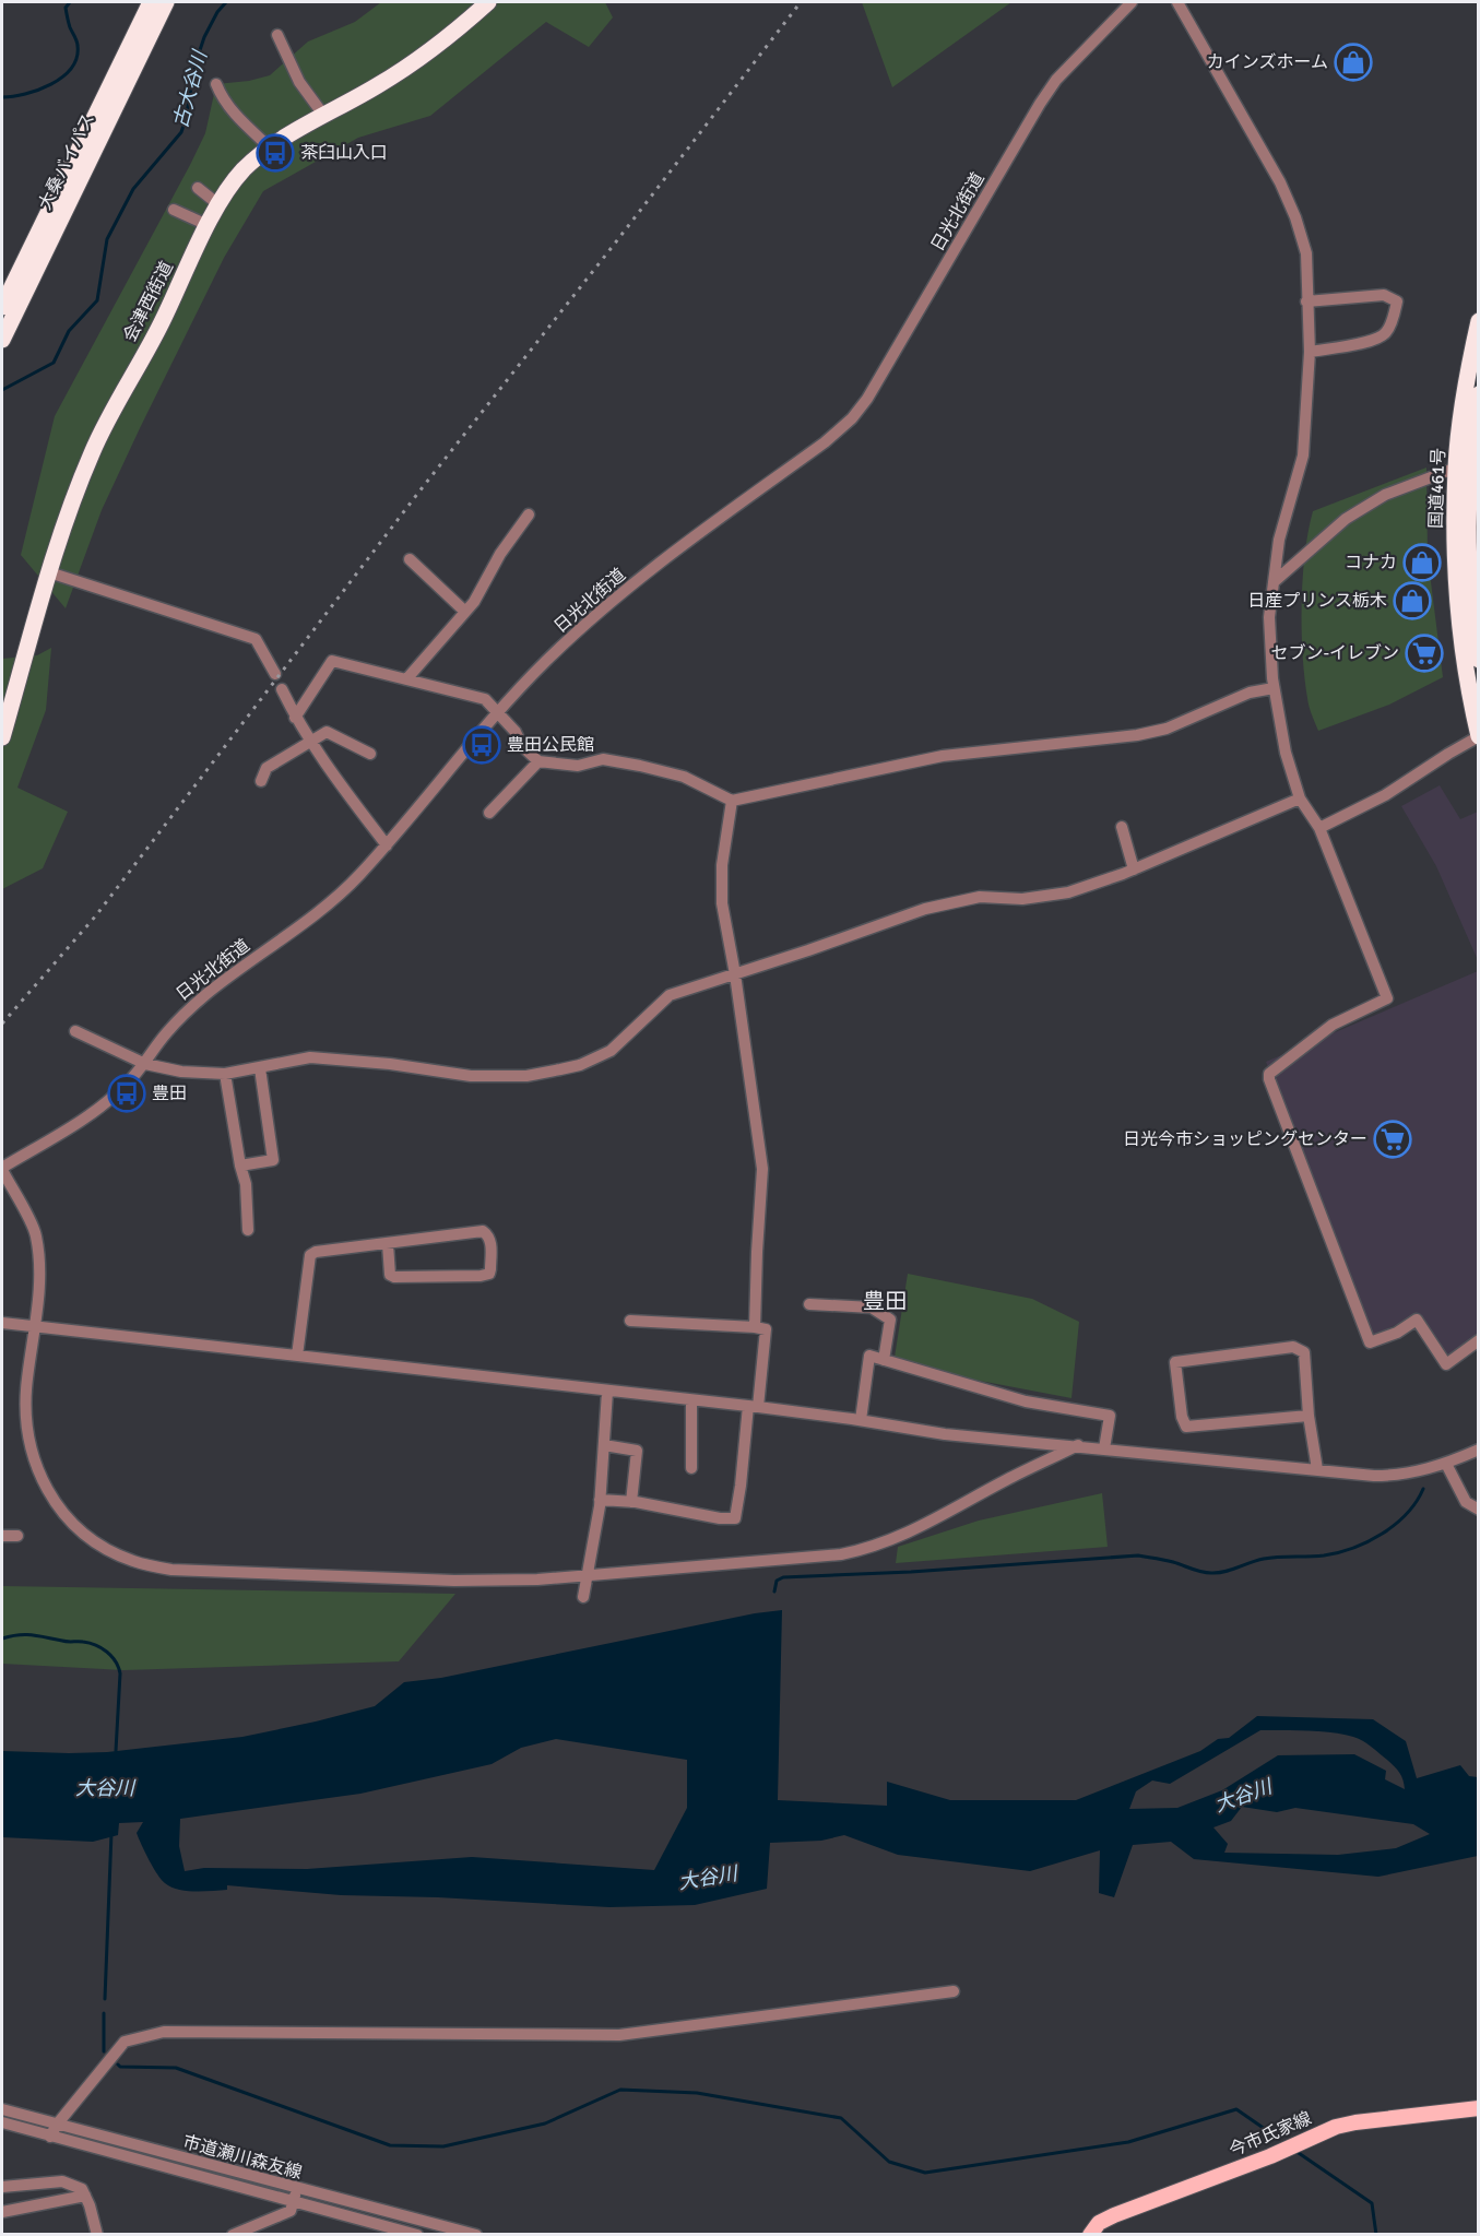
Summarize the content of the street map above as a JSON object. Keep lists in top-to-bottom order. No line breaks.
{"streets":{"highway":["大桑バイパス","会津西街道","国道461号"],"main road":["今市氏家線"],"street":["日光北街道","市道瀬川森友線"]},"districts":["豊田"],"water":["古大谷川","大谷川"],"places":{"shop":["カインズホーム","コナカ","日産プリンス栃木"],"bus stop":["茶臼山入口","豊田公民館","豊田"],"supermarket":["セブン-イレブン","日光今市ショッピングセンター"]}}
